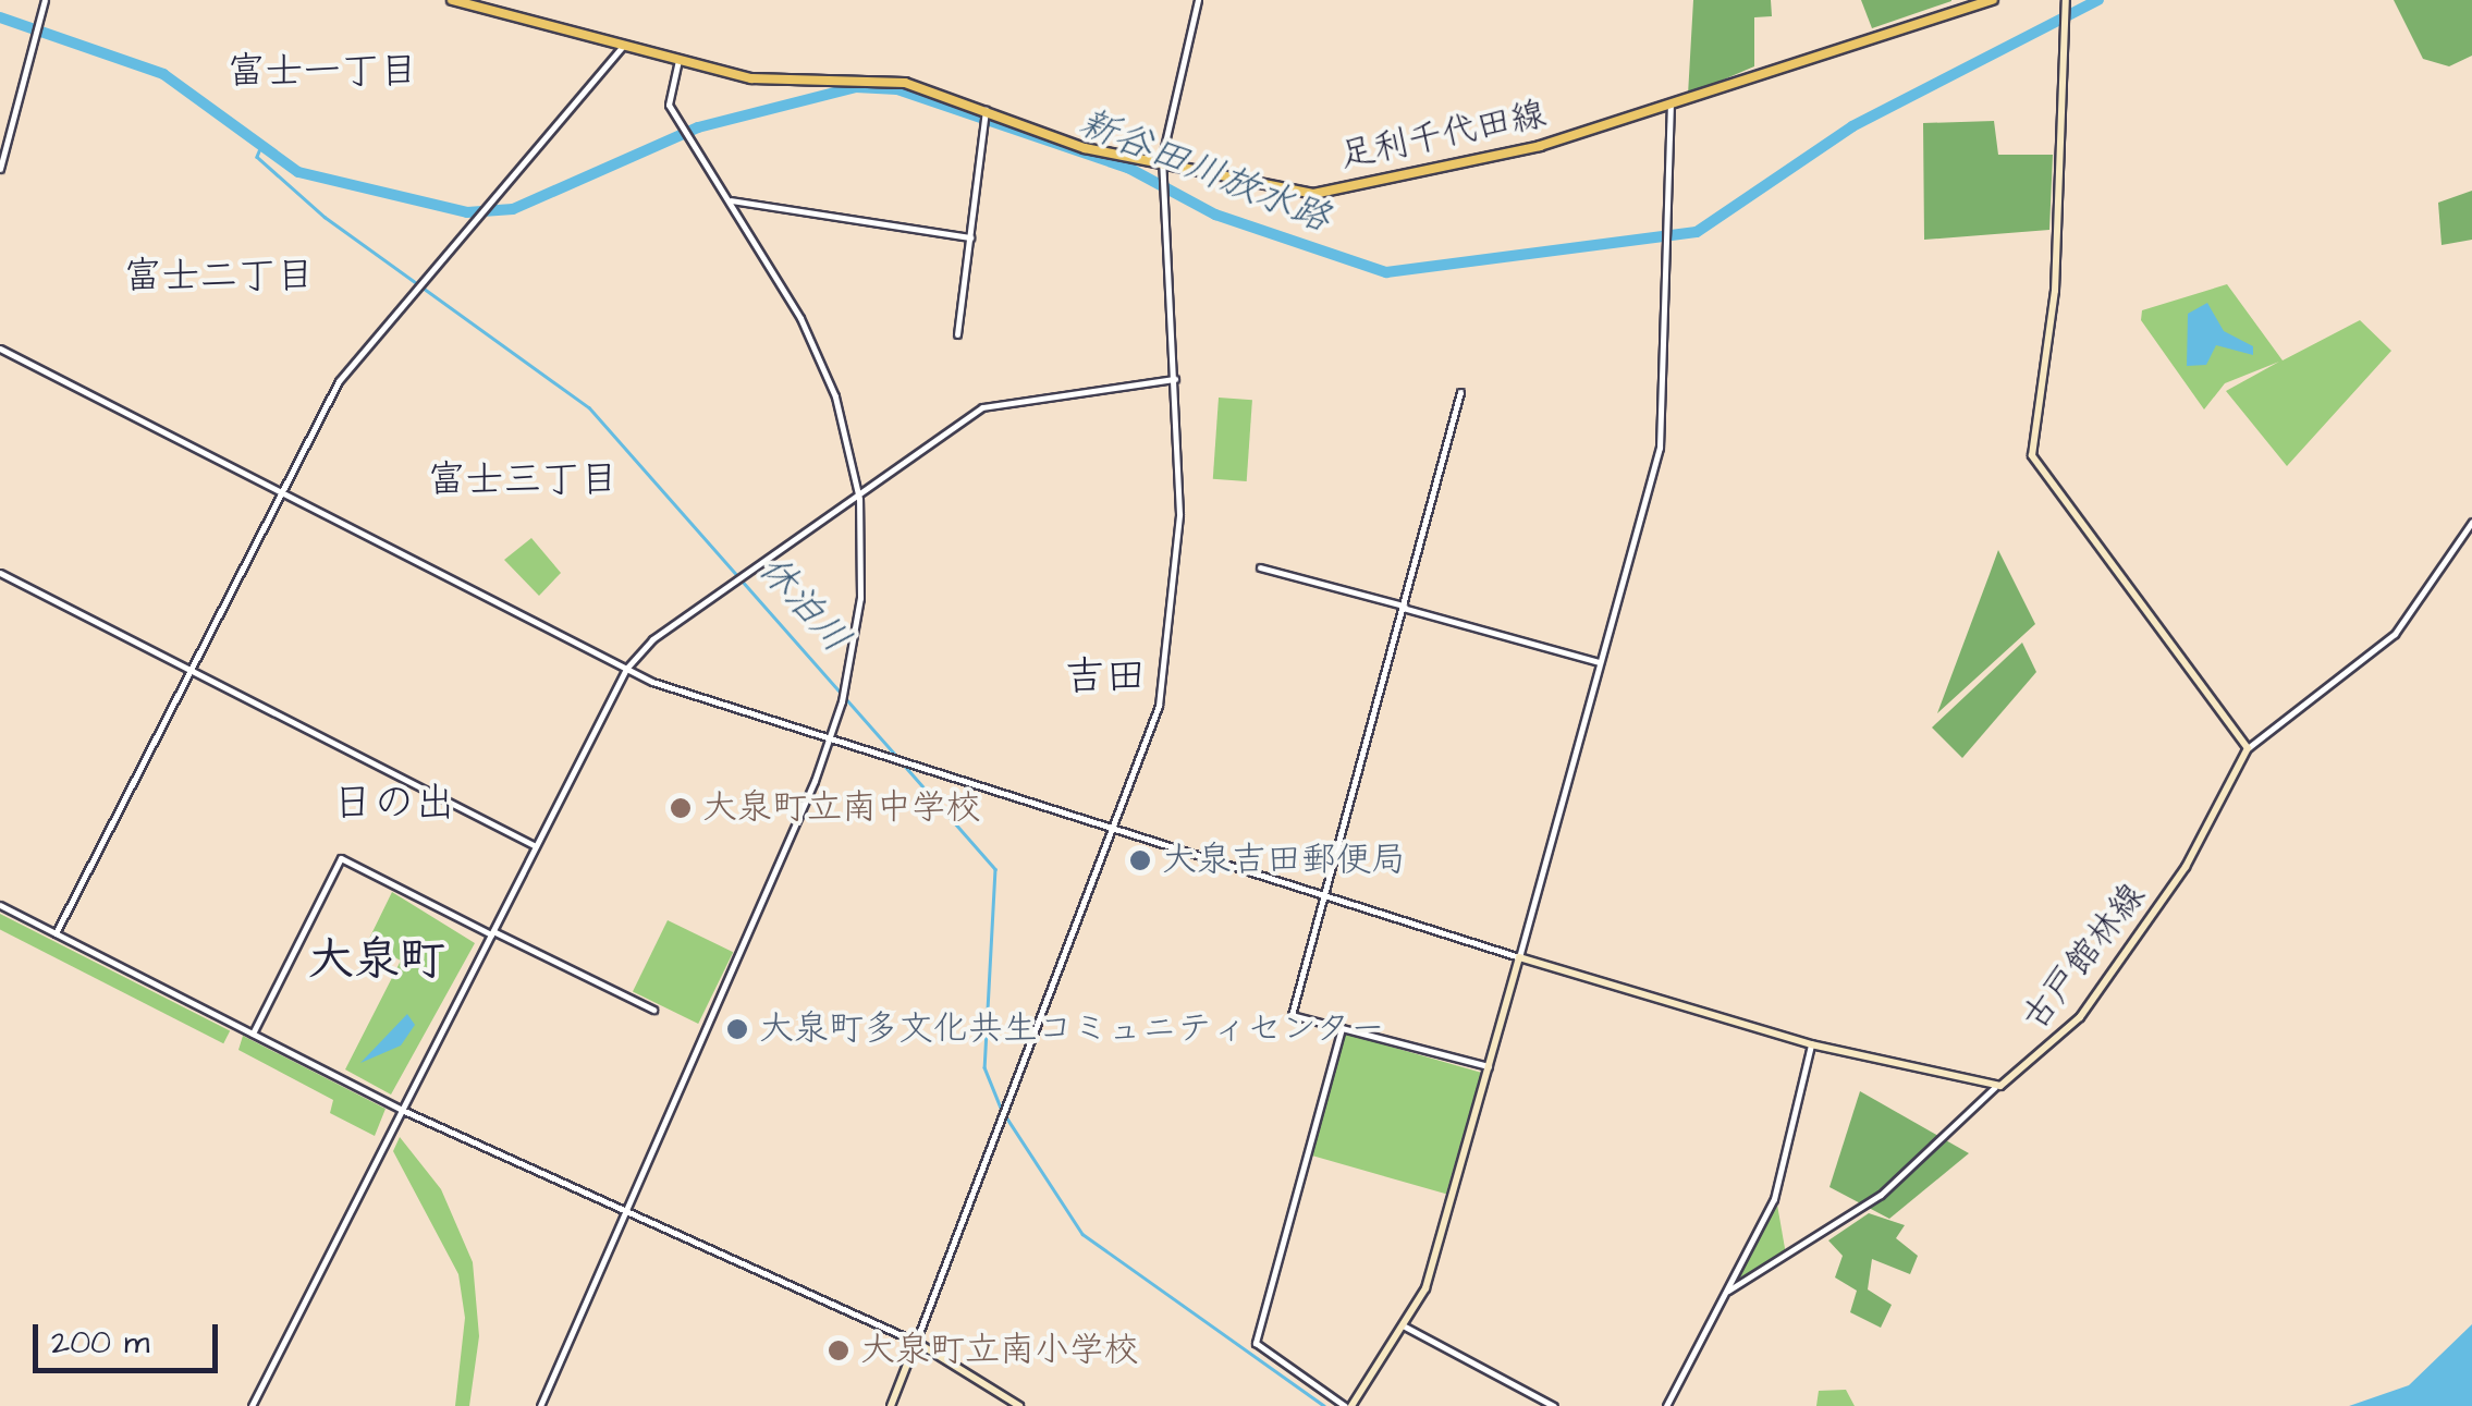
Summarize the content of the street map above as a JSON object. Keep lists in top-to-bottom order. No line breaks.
{"streets":{"main road":["足利千代田線","古戸館林線"]},"districts":["富士一丁目","富士二丁目","富士三丁目","吉田","日の出","大泉町"],"water":["新谷田川放水路","休泊川"],"places":["大泉町立南中学校","大泉吉田郵便局","大泉町多文化共生コミュニティセンター","大泉町立南小学校"],"scale_bar":"200 m"}
